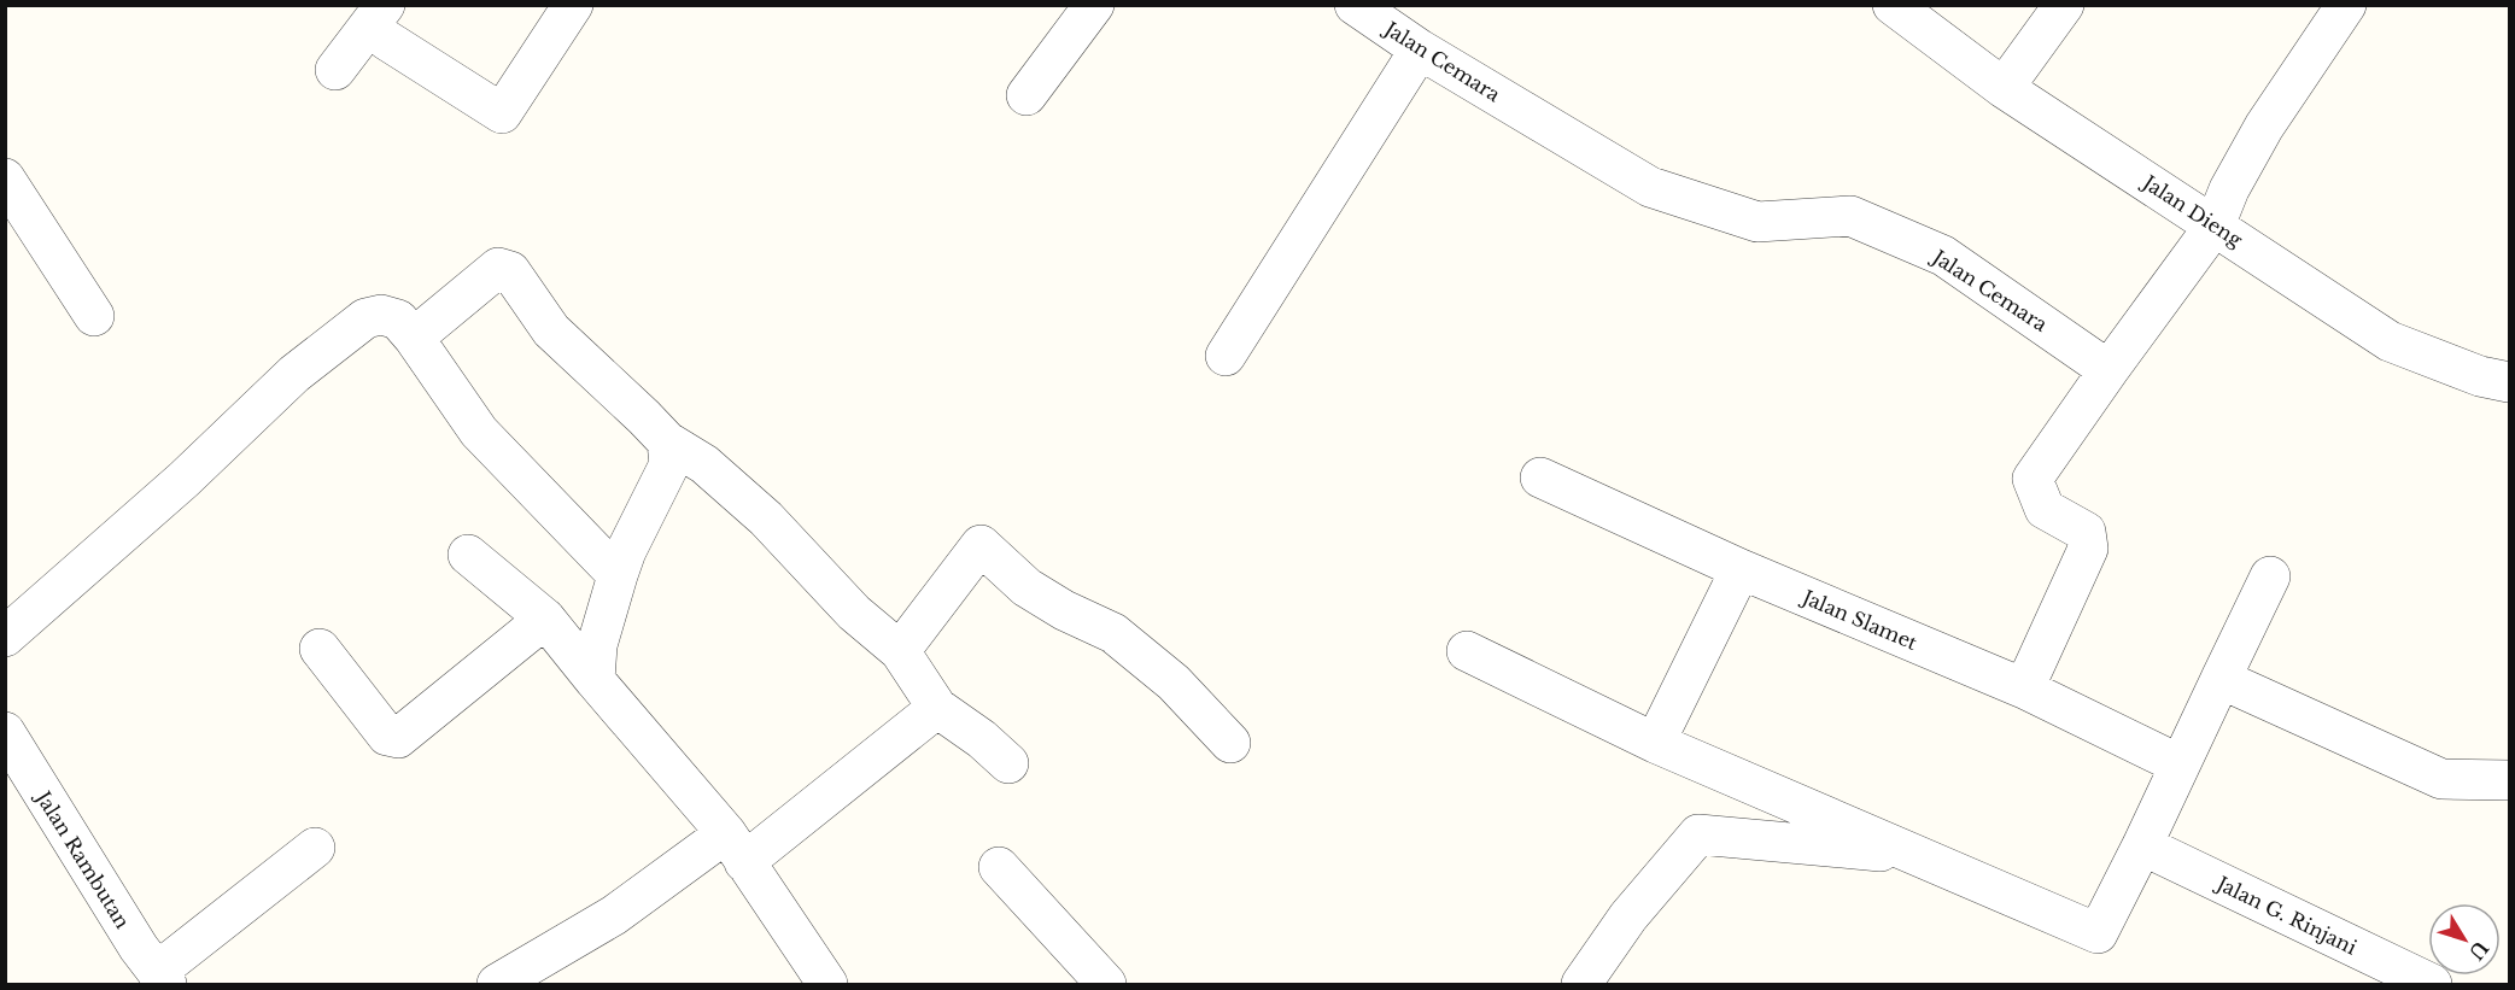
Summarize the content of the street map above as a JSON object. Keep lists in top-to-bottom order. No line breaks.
{"streets":{"street":["Jalan Cemara","Jalan Dieng","Jalan Slamet","Jalan Rambutan","Jalan G. Rinjani"]},"north":"bottom right"}
